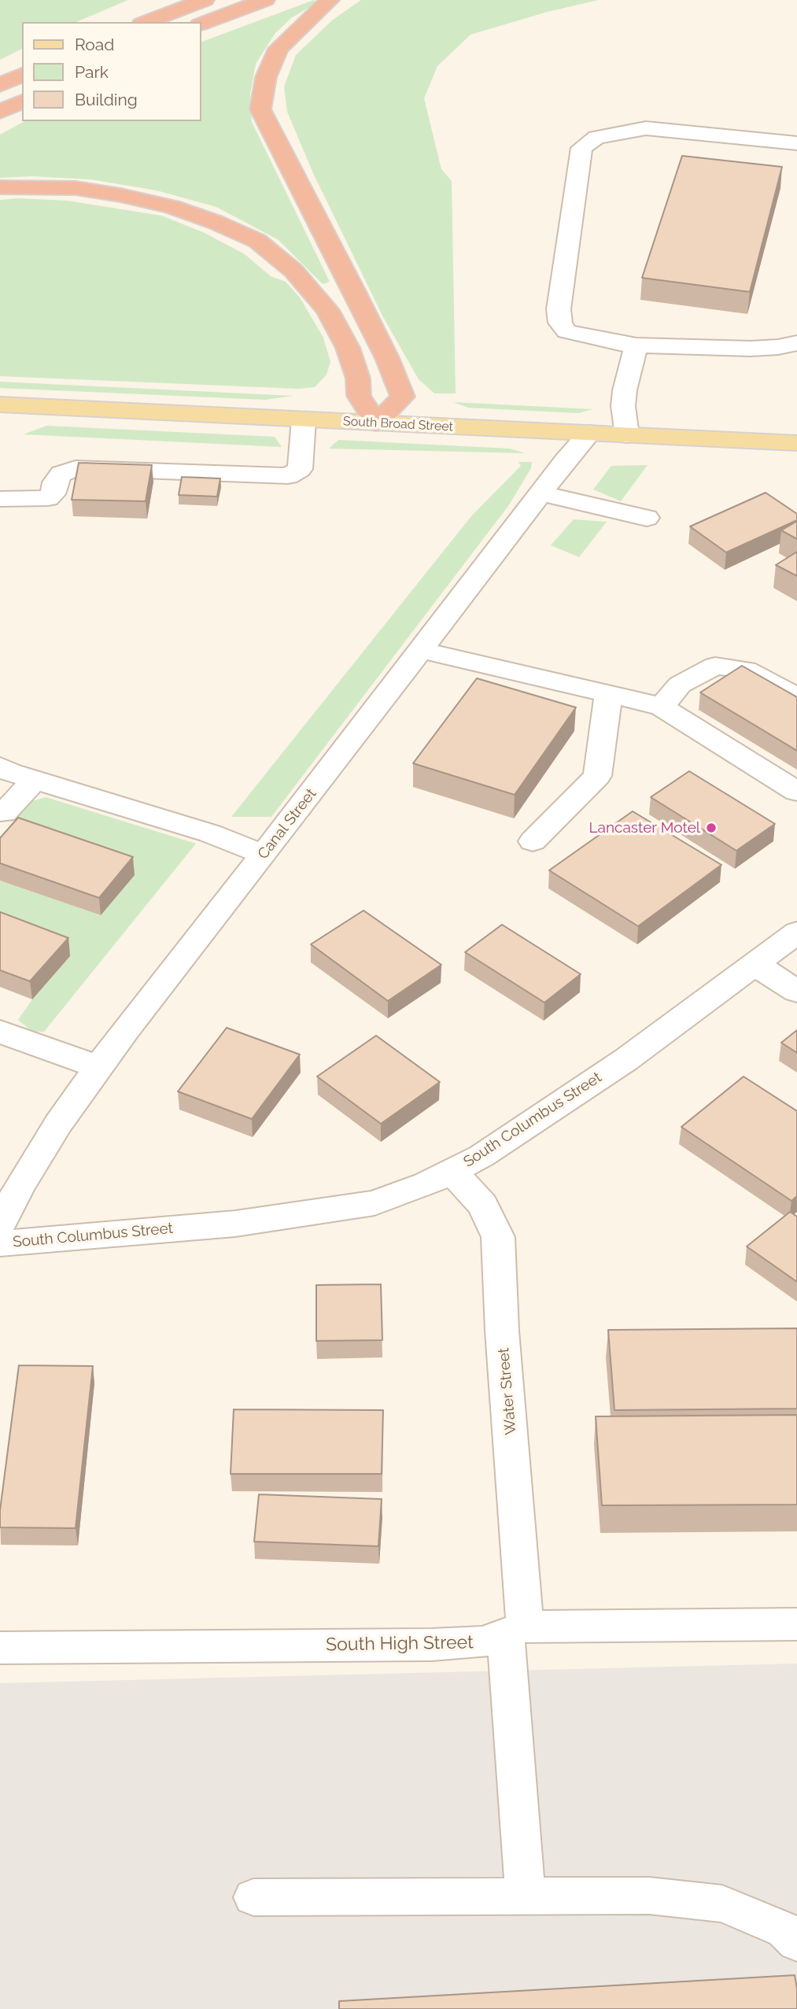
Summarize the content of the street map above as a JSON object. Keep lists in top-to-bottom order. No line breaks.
{"streets":{"main road":["South Broad Street"],"street":["Canal Street","South Columbus Street","Water Street","South High Street"]},"crossings":[["South Broad Street","Canal Street"],["South Columbus Street","Water Street"],["Water Street","South High Street"]],"places":["Lancaster Motel"],"legend":["Road","Park","Building"]}
